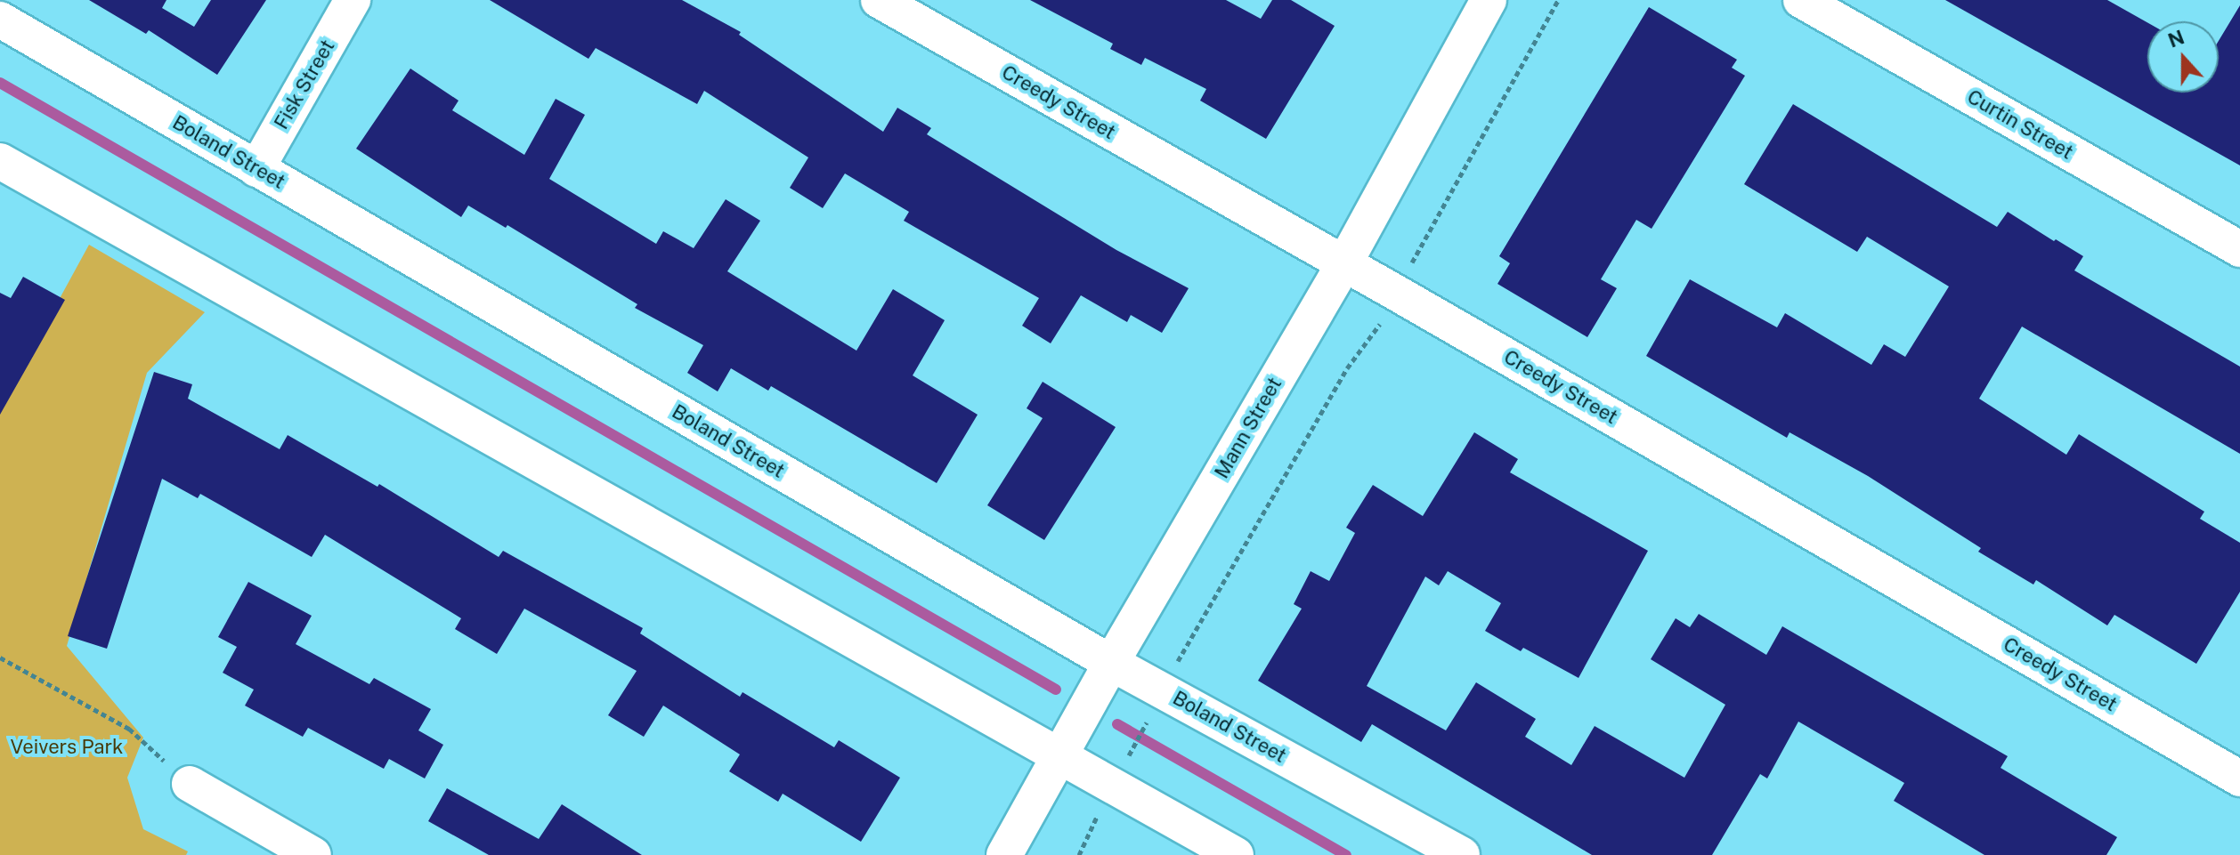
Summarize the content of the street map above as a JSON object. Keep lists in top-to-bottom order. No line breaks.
{"streets":{"street":["Fisk Street","Creedy Street","Curtin Street","Boland Street","Mann Street"]},"crossings":[["Fisk Street","Boland Street"],["Creedy Street","Mann Street"],["Boland Street","Mann Street"]],"parks":["Veivers Park"],"north":"top"}
